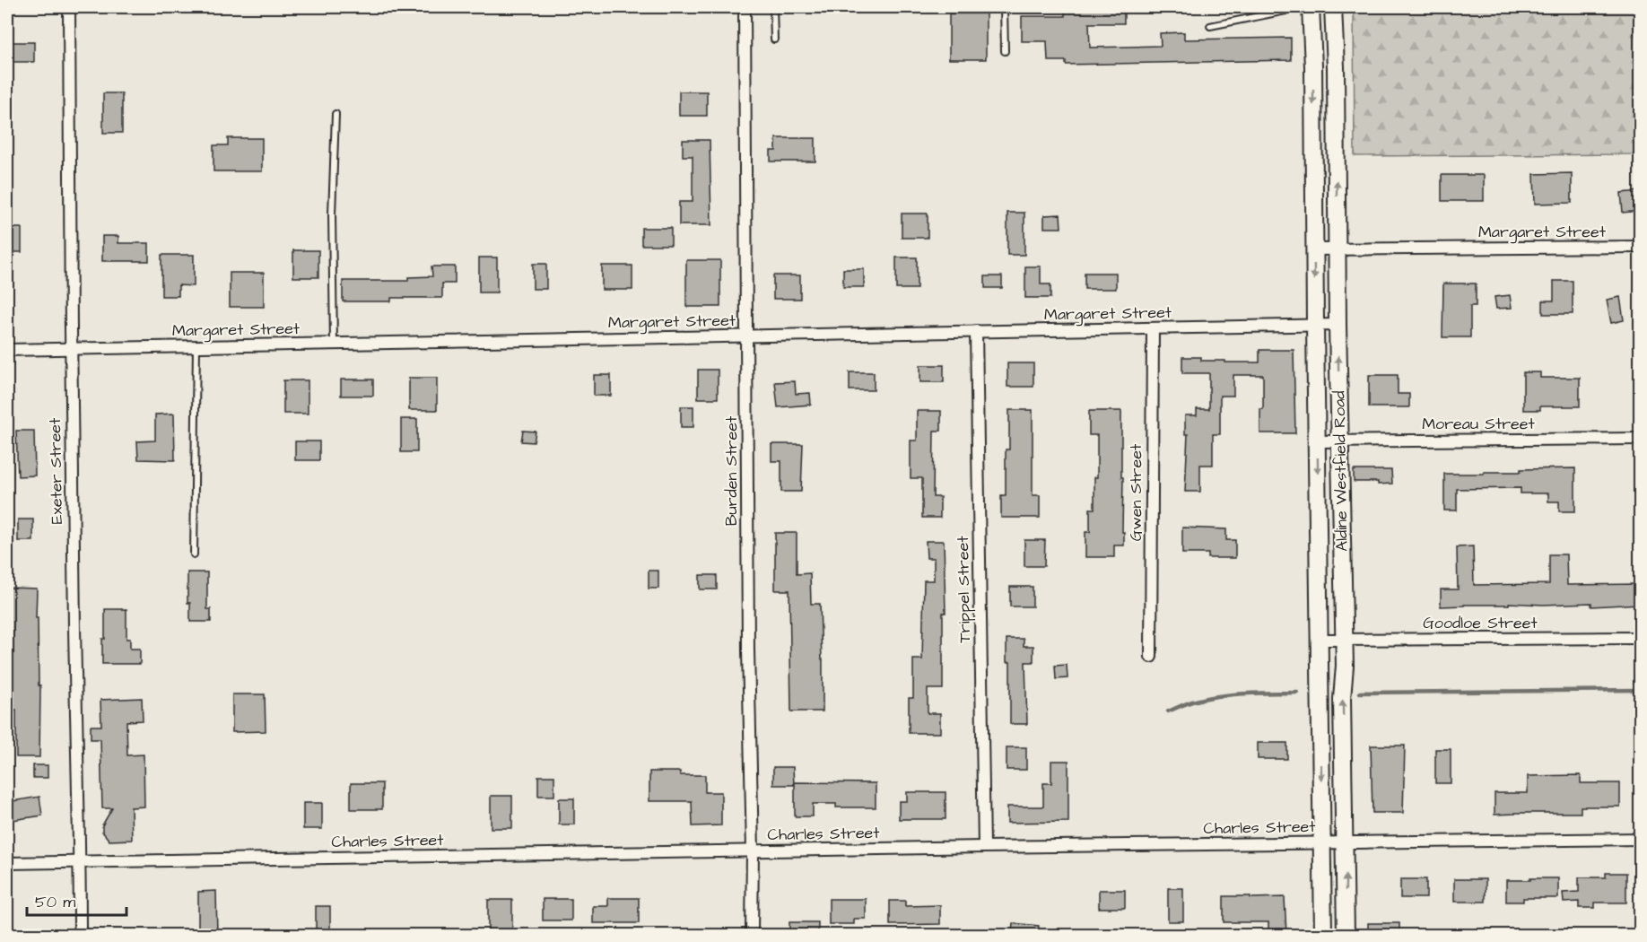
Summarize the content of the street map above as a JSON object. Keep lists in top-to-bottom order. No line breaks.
{"streets":{"main road":["Aldine Westfield Road"],"street":["Margaret Street","Moreau Street","Exeter Street","Burden Street","Gwen Street","Trippel Street","Goodloe Street","Charles Street"]},"crossings":[["Margaret Street","Exeter Street"],["Margaret Street","Burden Street"],["Margaret Street","Aldine Westfield Road"],["Margaret Street","Gwen Street"],["Margaret Street","Trippel Street"],["Moreau Street","Aldine Westfield Road"],["Exeter Street","Charles Street"],["Burden Street","Charles Street"],["Aldine Westfield Road","Goodloe Street"],["Aldine Westfield Road","Charles Street"],["Trippel Street","Charles Street"]],"scale_bar":"50 m"}
